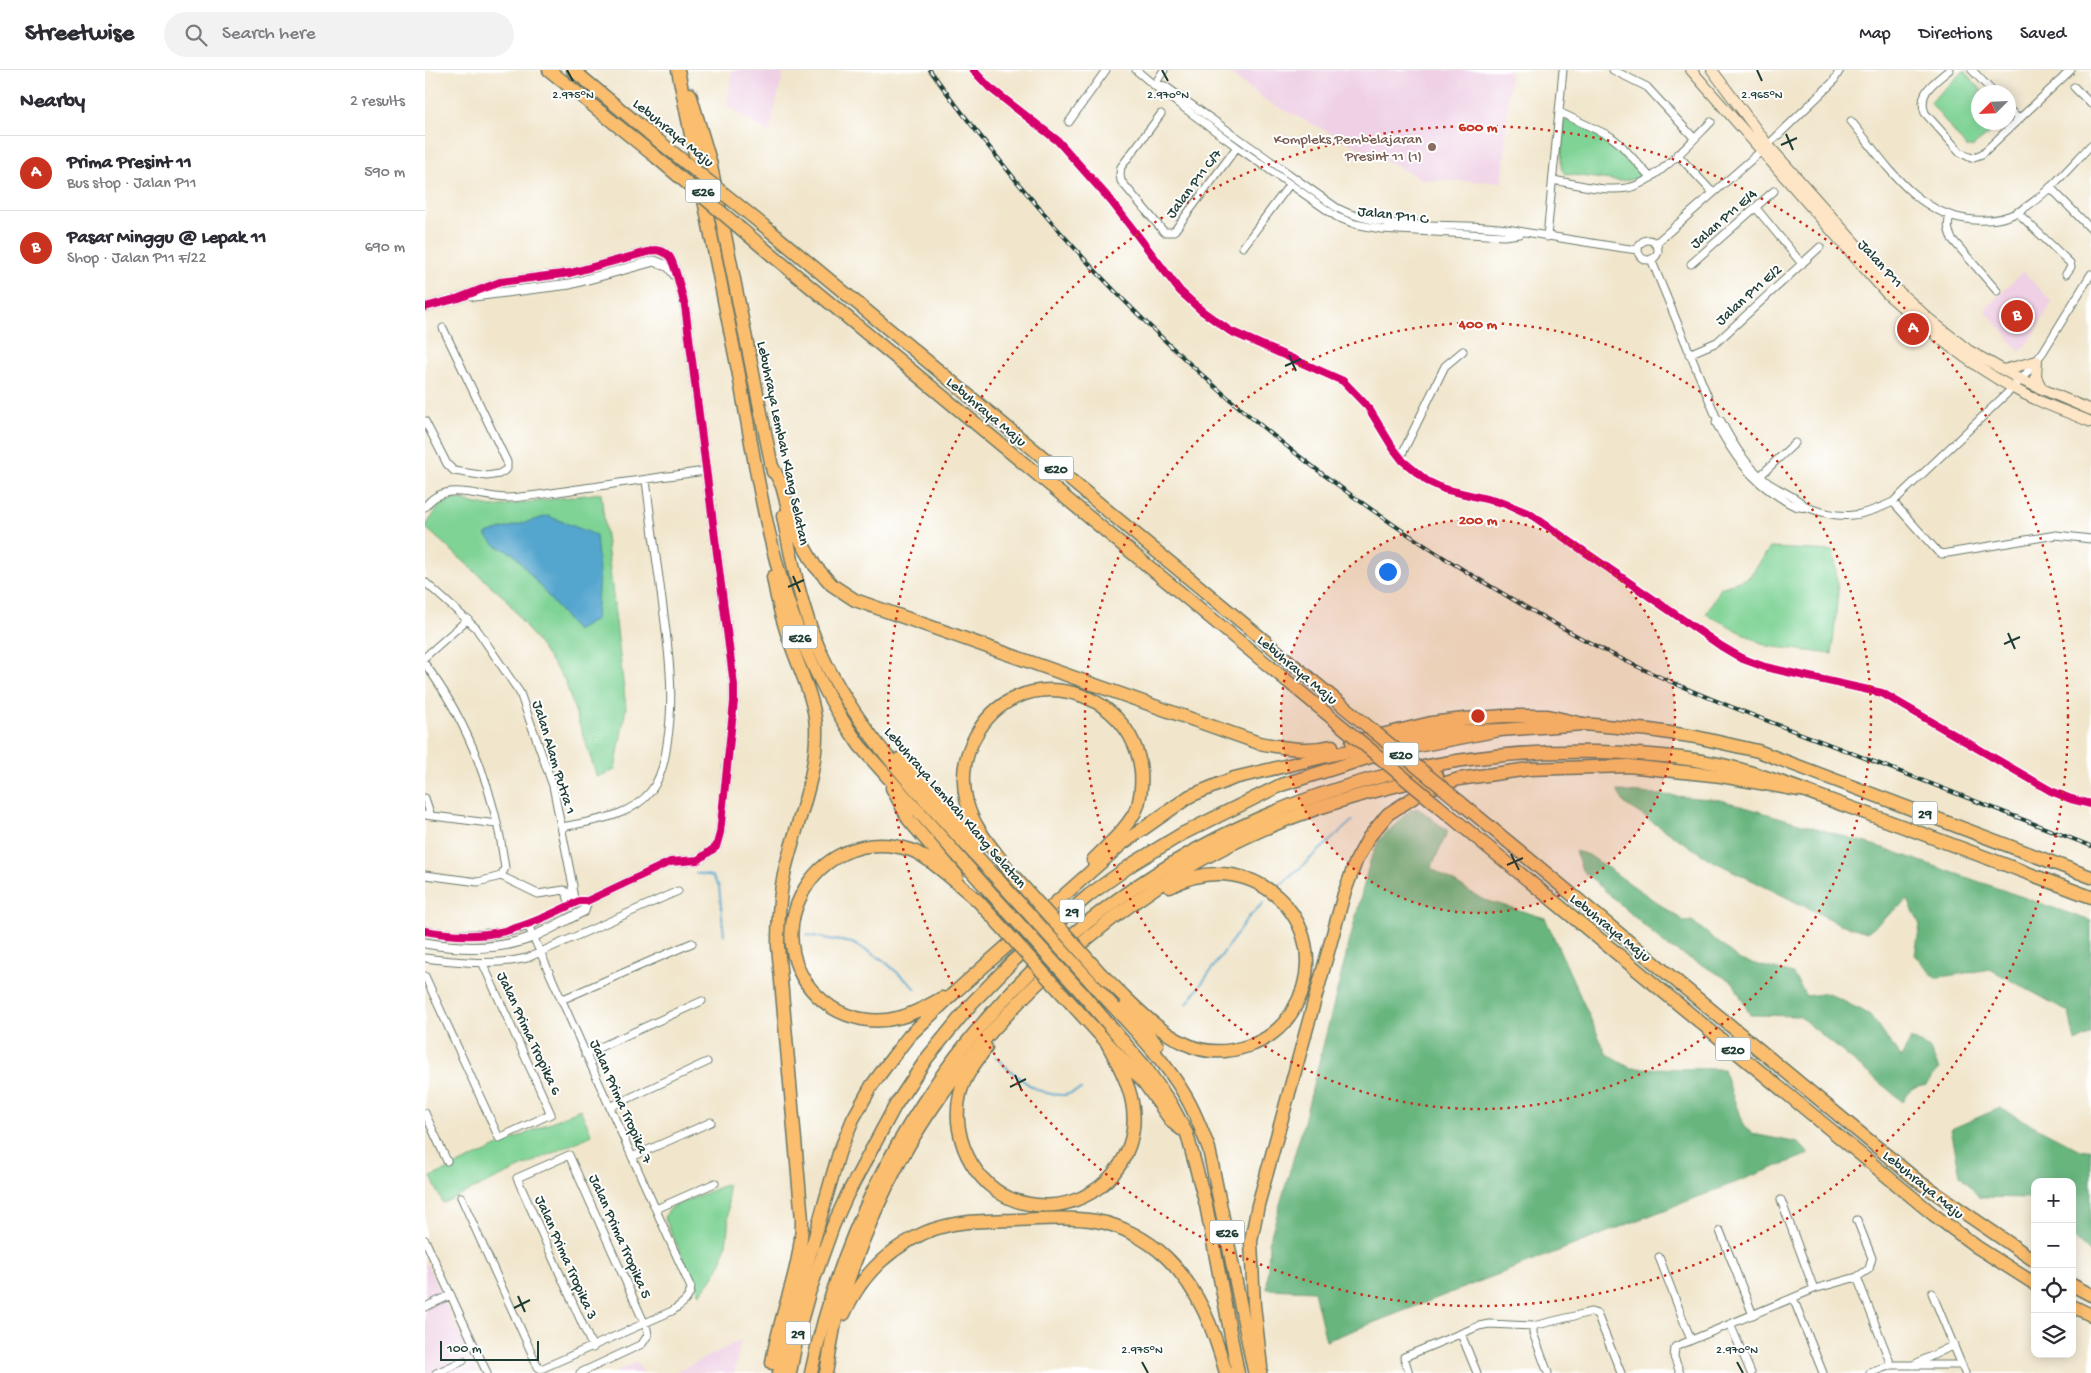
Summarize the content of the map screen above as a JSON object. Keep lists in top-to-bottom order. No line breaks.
{"streets":{"highway":["Lebuhraya Maju","E26","Lebuhraya Lembah Klang Selatan","E20","29"],"main road":["Jalan P11"],"street":["Jalan P11 C/7","Jalan P11 C","Jalan P11 E/4","Jalan P11 E/2","Jalan Alam Putra 1","Jalan Prima Tropika 6","Jalan Prima Tropika 7","Jalan Prima Tropika 5","Jalan Prima Tropika 3"]},"crossings":[["Jalan P11 C/7","Jalan P11 C"],["E26","Lebuhraya Lembah Klang Selatan"],["Jalan Prima Tropika 7","Jalan Prima Tropika 5"],["Jalan Prima Tropika 5","Jalan Prima Tropika 3"]],"places":["Kompleks Pembelajaran Presint 11 (1)"],"scale_bar":"100 m","north":"bottom left","page":{"header":"Streetwise","search":"Search here","nav":["Map","Directions","Saved"],"heading":["Nearby","2 results"],"list":[{"mark":"A","name":"Prima Presint 11","note":"Bus stop · Jalan P11","value":"590 m"},{"mark":"B","name":"Pasar Minggu @ Lepak 11","note":"Shop · Jalan P11 F/22","value":"690 m"}],"pins":["B","A"],"map_buttons":["+","−"],"scale":"100 m"},"coordinates":["2.975°N","2.970°N","2.965°N"],"rings":["600 m","400 m","200 m"]}
